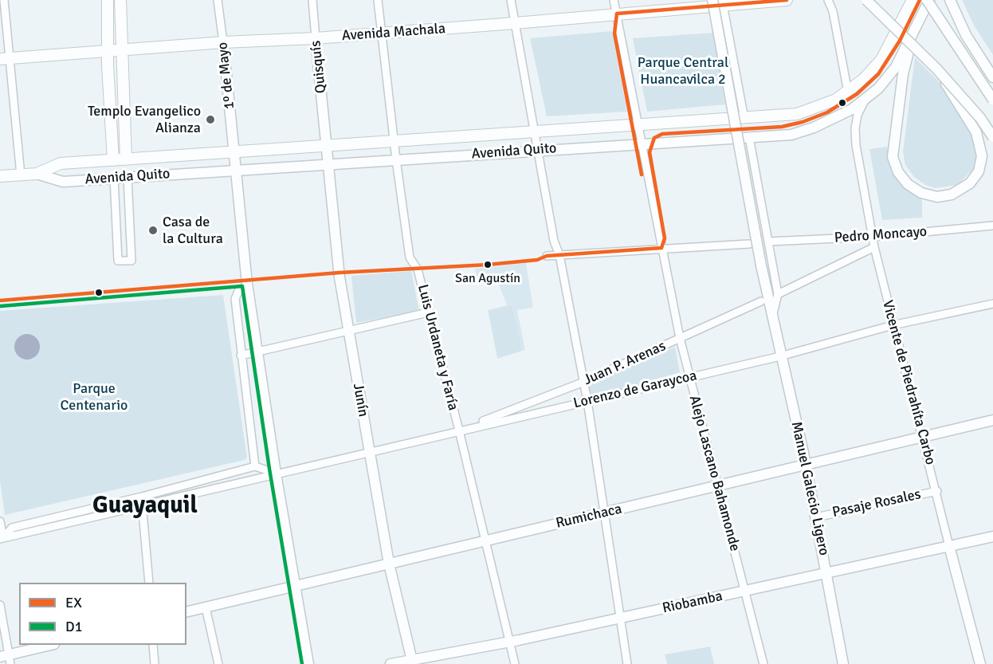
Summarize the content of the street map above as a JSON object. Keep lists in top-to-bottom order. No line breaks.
{"streets":{"main road":["Avenida Machala","Avenida Quito"],"street":["Quisquís","1º de Mayo","Pedro Moncayo","Luis Urdaneta y Faría","Juan P. Arenas","Vicente de Piedrahíta Carbo","Lorenzo de Garaycoa","Junín","Alejo Lascano Bahamonde","Manuel Galecio Ligero","Pasaje Rosales","Rumichaca","Riobamba"]},"crossings":[["Avenida Machala","Quisquís"],["Avenida Machala","1º de Mayo"],["Avenida Machala","Luis Urdaneta y Faría"],["Avenida Machala","Alejo Lascano Bahamonde"],["Avenida Machala","Manuel Galecio Ligero"],["Quisquís","Junín"],["1º de Mayo","Avenida Quito"],["1º de Mayo","Lorenzo de Garaycoa"],["1º de Mayo","Rumichaca"],["Avenida Quito","Luis Urdaneta y Faría"],["Avenida Quito","Vicente de Piedrahíta Carbo"],["Avenida Quito","Junín"],["Avenida Quito","Alejo Lascano Bahamonde"],["Avenida Quito","Manuel Galecio Ligero"],["Pedro Moncayo","Vicente de Piedrahíta Carbo"],["Pedro Moncayo","Manuel Galecio Ligero"],["Luis Urdaneta y Faría","Juan P. Arenas"],["Luis Urdaneta y Faría","Lorenzo de Garaycoa"],["Luis Urdaneta y Faría","Rumichaca"],["Luis Urdaneta y Faría","Riobamba"],["Juan P. Arenas","Lorenzo de Garaycoa"],["Juan P. Arenas","Alejo Lascano Bahamonde"],["Vicente de Piedrahíta Carbo","Lorenzo de Garaycoa"],["Vicente de Piedrahíta Carbo","Pasaje Rosales"],["Vicente de Piedrahíta Carbo","Rumichaca"],["Vicente de Piedrahíta Carbo","Riobamba"],["Lorenzo de Garaycoa","Junín"],["Lorenzo de Garaycoa","Alejo Lascano Bahamonde"],["Lorenzo de Garaycoa","Manuel Galecio Ligero"],["Junín","Rumichaca"],["Junín","Riobamba"],["Alejo Lascano Bahamonde","Rumichaca"],["Alejo Lascano Bahamonde","Riobamba"],["Manuel Galecio Ligero","Pasaje Rosales"],["Manuel Galecio Ligero","Rumichaca"],["Manuel Galecio Ligero","Riobamba"]],"districts":["Guayaquil"],"parks":["Parque Central Huancavilca 2","Parque Centenario"],"places":["Templo Evangelico Alianza","Casa de la Cultura","San Agustín"],"lines":["transit line EX","transit line D1"],"legend":["EX","D1"]}
